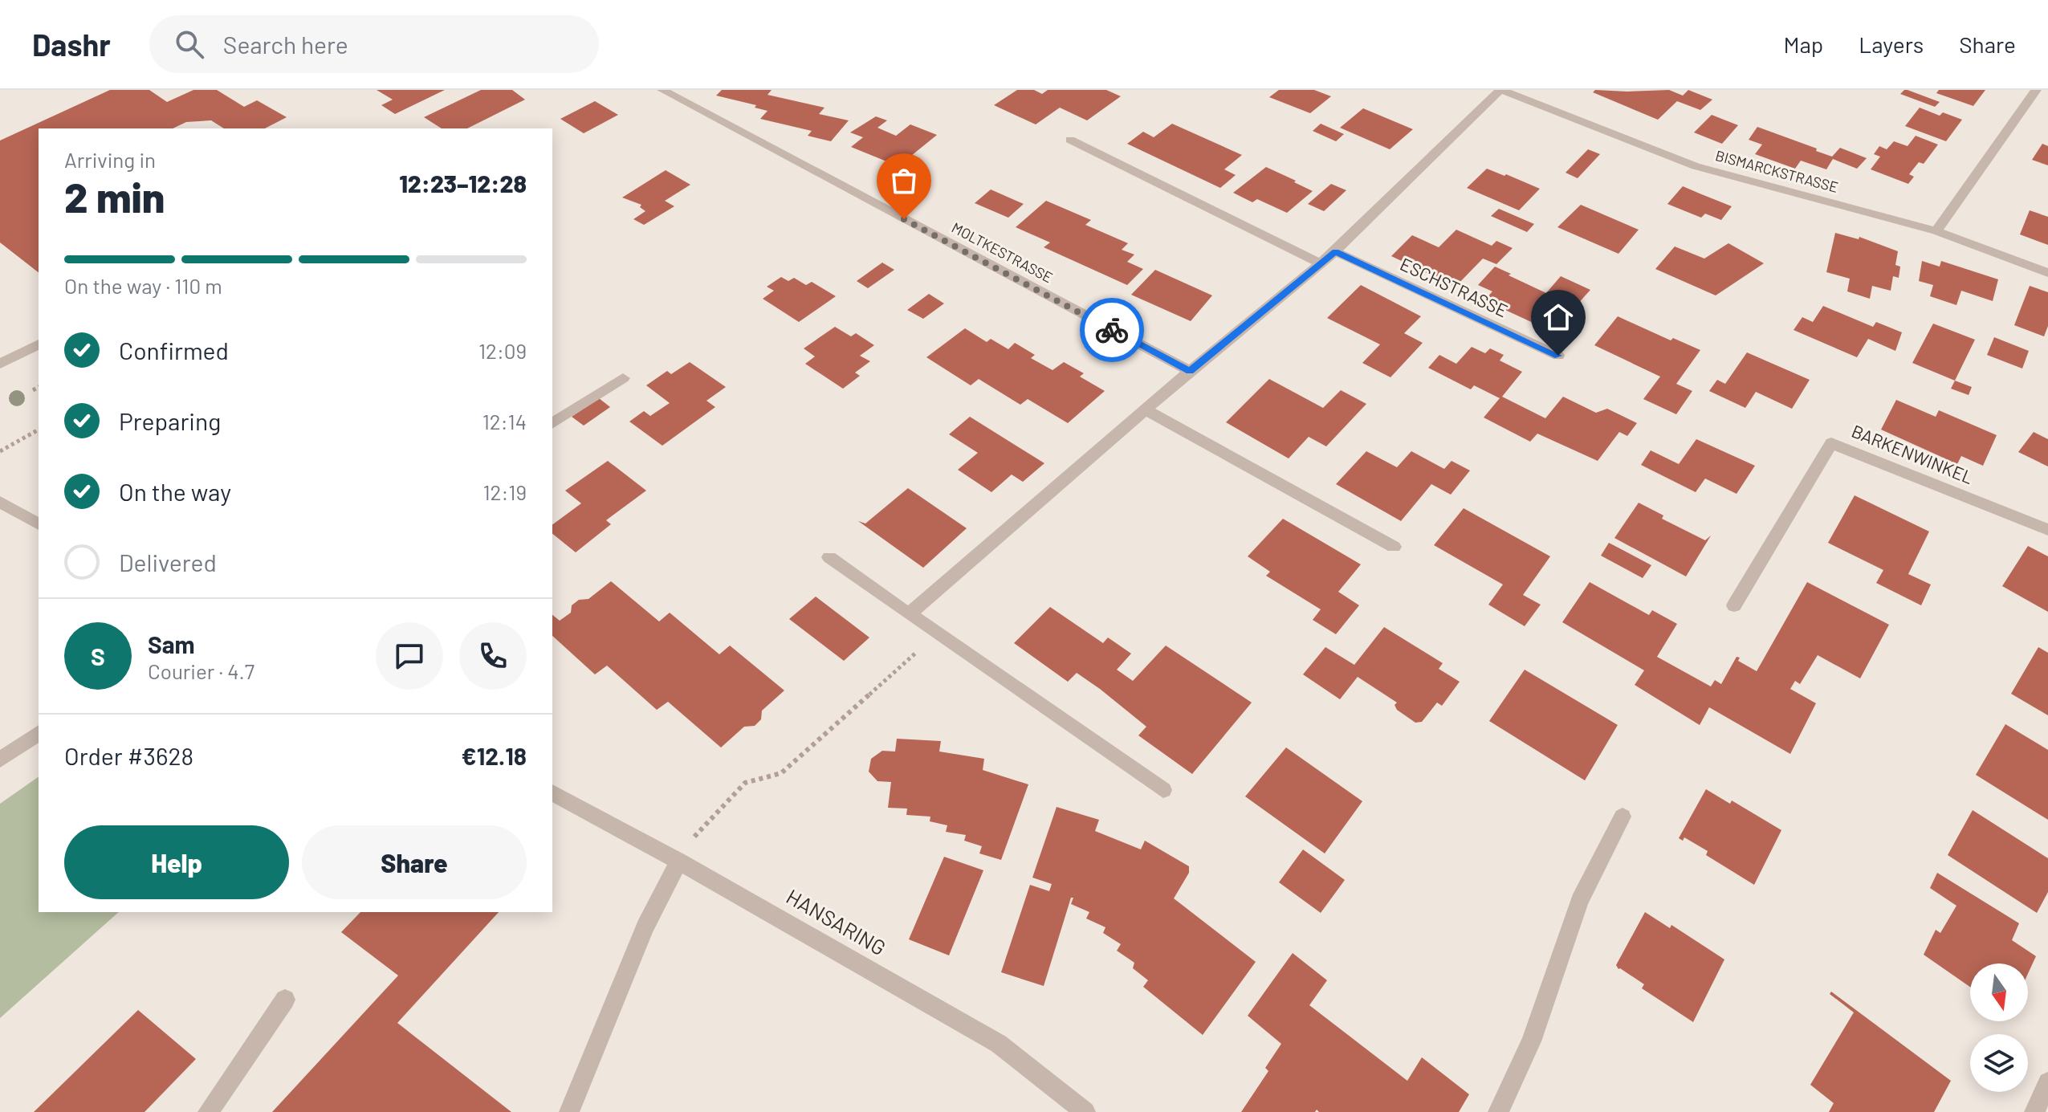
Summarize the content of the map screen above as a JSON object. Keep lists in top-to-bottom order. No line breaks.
{"streets":{"street":["BISMARCKSTRASSE","MOLTKESTRASSE","ESCHSTRASSE","BARKENWINKEL","HANSARING"]},"north":"bottom","page":{"header":"Dashr","search":"Search here","nav":["Map","Layers","Share"],"heading":["2 min","Arriving in","12:23–12:28"],"panel":["Sam","Courier · 4.7","Order #3628","€12.18"],"bar":"On the way · 110 m","list":[["Confirmed","12:09"],["Preparing","12:14"],["On the way","12:19"],"Delivered"],"round":"S","buttons":["Help","Share"]}}
